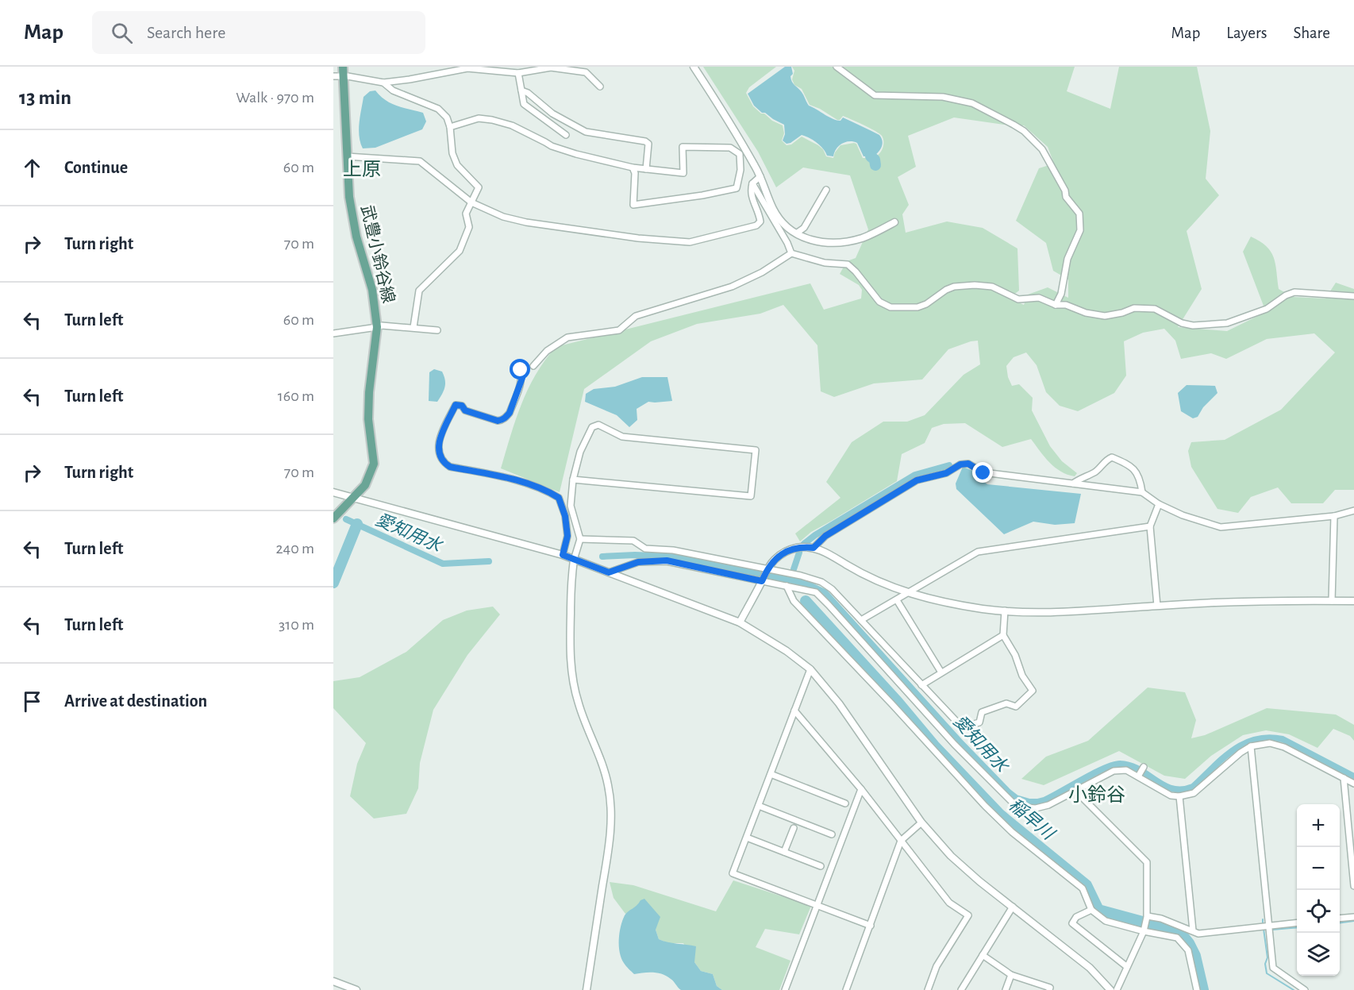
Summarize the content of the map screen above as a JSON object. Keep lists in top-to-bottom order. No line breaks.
{"streets":{"main road":["武豊小鈴谷線"]},"districts":["上原","小鈴谷"],"water":["愛知用水","稲早川"],"page":{"header":"Map","search":"Search here","nav":["Map","Layers","Share"],"heading":["13 min","Walk · 970 m"],"list":[["Continue","60 m"],["Turn right","70 m"],["Turn left","60 m"],["Turn left","160 m"],["Turn right","70 m"],["Turn left","240 m"],["Turn left","310 m"],"Arrive at destination"],"map_buttons":["+","−"]}}
